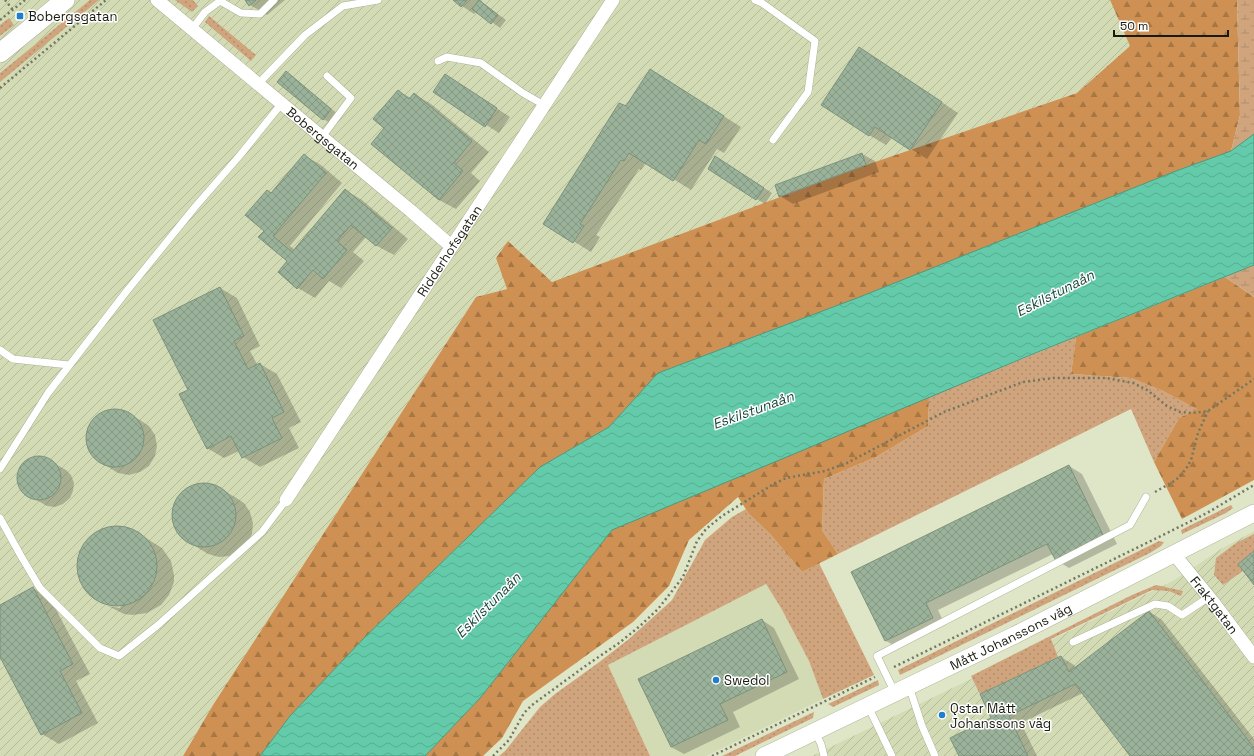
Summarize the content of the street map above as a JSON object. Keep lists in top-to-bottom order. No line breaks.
{"streets":{"street":["Bobergsgatan","Ridderhofsgatan","Fraktgatan","Mått Johanssons väg"]},"crossings":[["Bobergsgatan","Ridderhofsgatan"],["Fraktgatan","Mått Johanssons väg"]],"water":["Eskilstunaån"],"places":{"transit":["Bobergsgatan"],"other":["Swedol","Qstar Mått Johanssons väg"]},"scale_bar":"50 m"}
